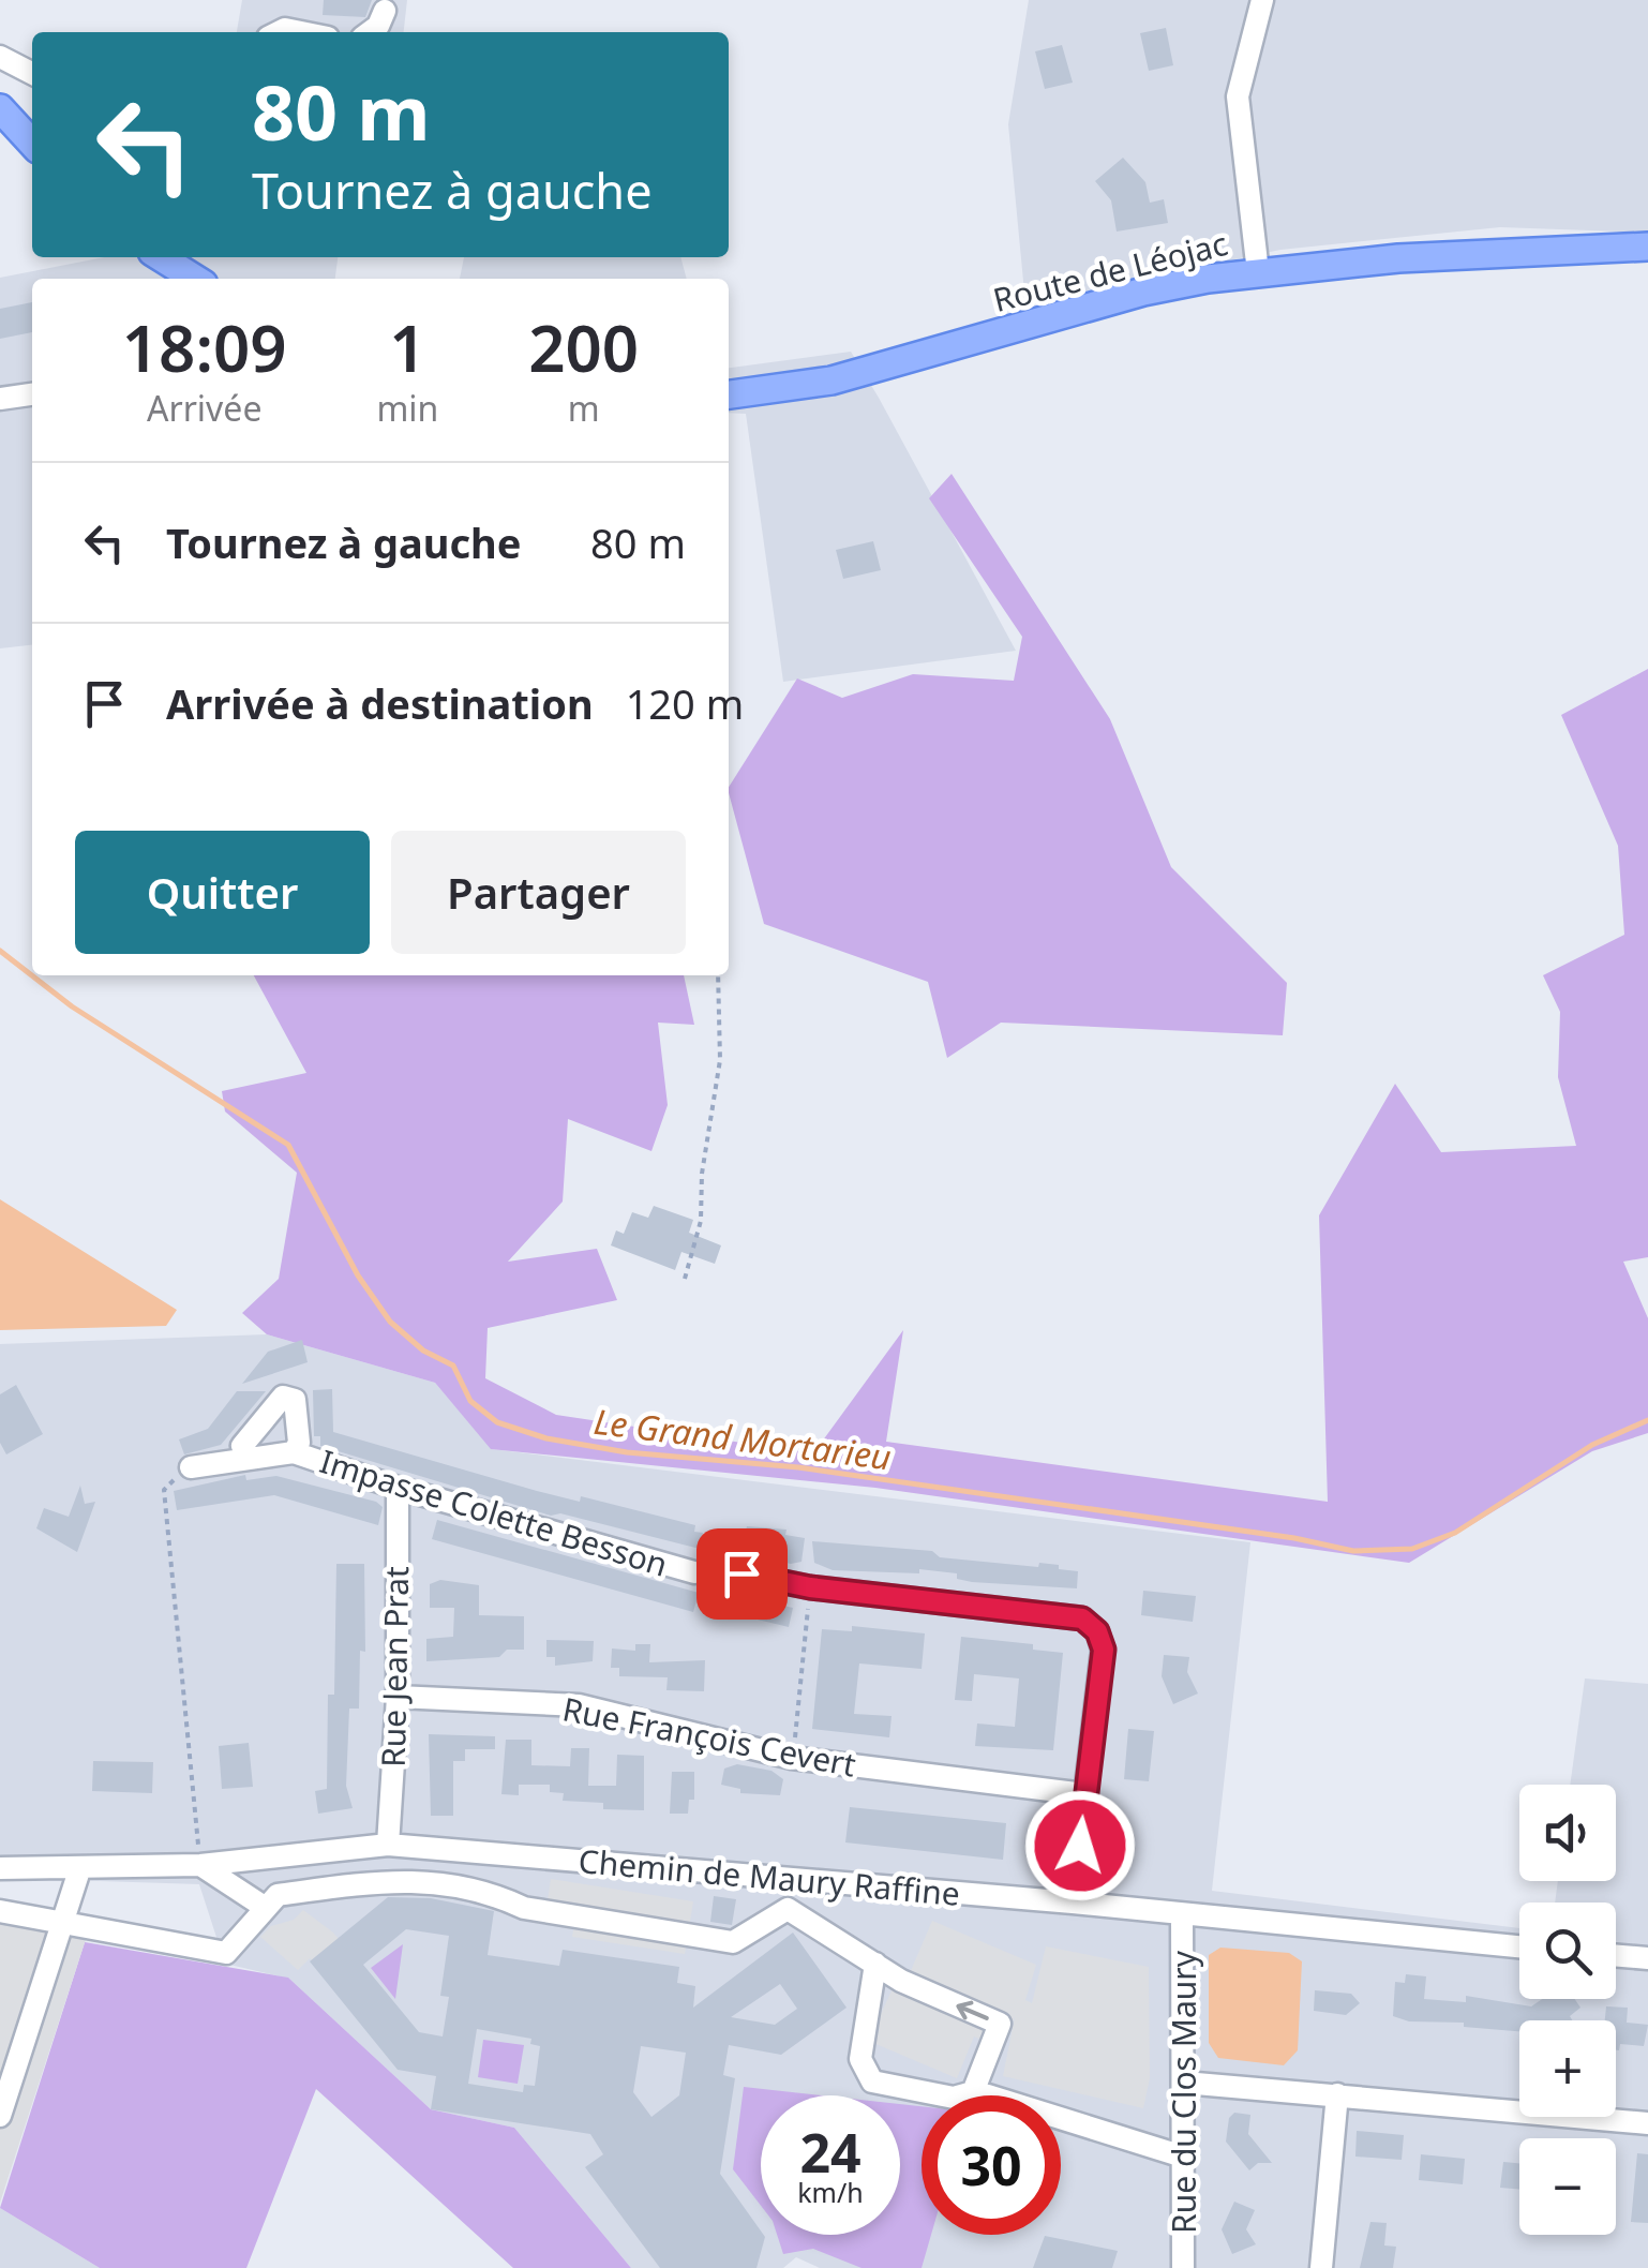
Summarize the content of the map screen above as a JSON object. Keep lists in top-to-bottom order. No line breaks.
{"streets":{"main road":["Route de Léojac"],"street":["Impasse Colette Besson","Rue Jean Prat","Rue François Cevert","Chemin de Maury Raffine","Rue du Clos Maury"]},"crossings":[["Impasse Colette Besson","Rue Jean Prat"],["Rue Jean Prat","Rue François Cevert"],["Rue Jean Prat","Chemin de Maury Raffine"],["Chemin de Maury Raffine","Rue du Clos Maury"]],"water":["Le Grand Mortarieu"],"page":{"turn":["80 m","Tournez à gauche"],"eta":["18:09","Arrivée","1","min","200","m"],"list":[{"name":"Tournez à gauche","value":"80 m"},{"name":"Arrivée à destination","value":"120 m"}],"buttons":["Quitter","Partager"],"map_buttons":["+","−"],"speed":"24 km/h","limit":"30"}}
